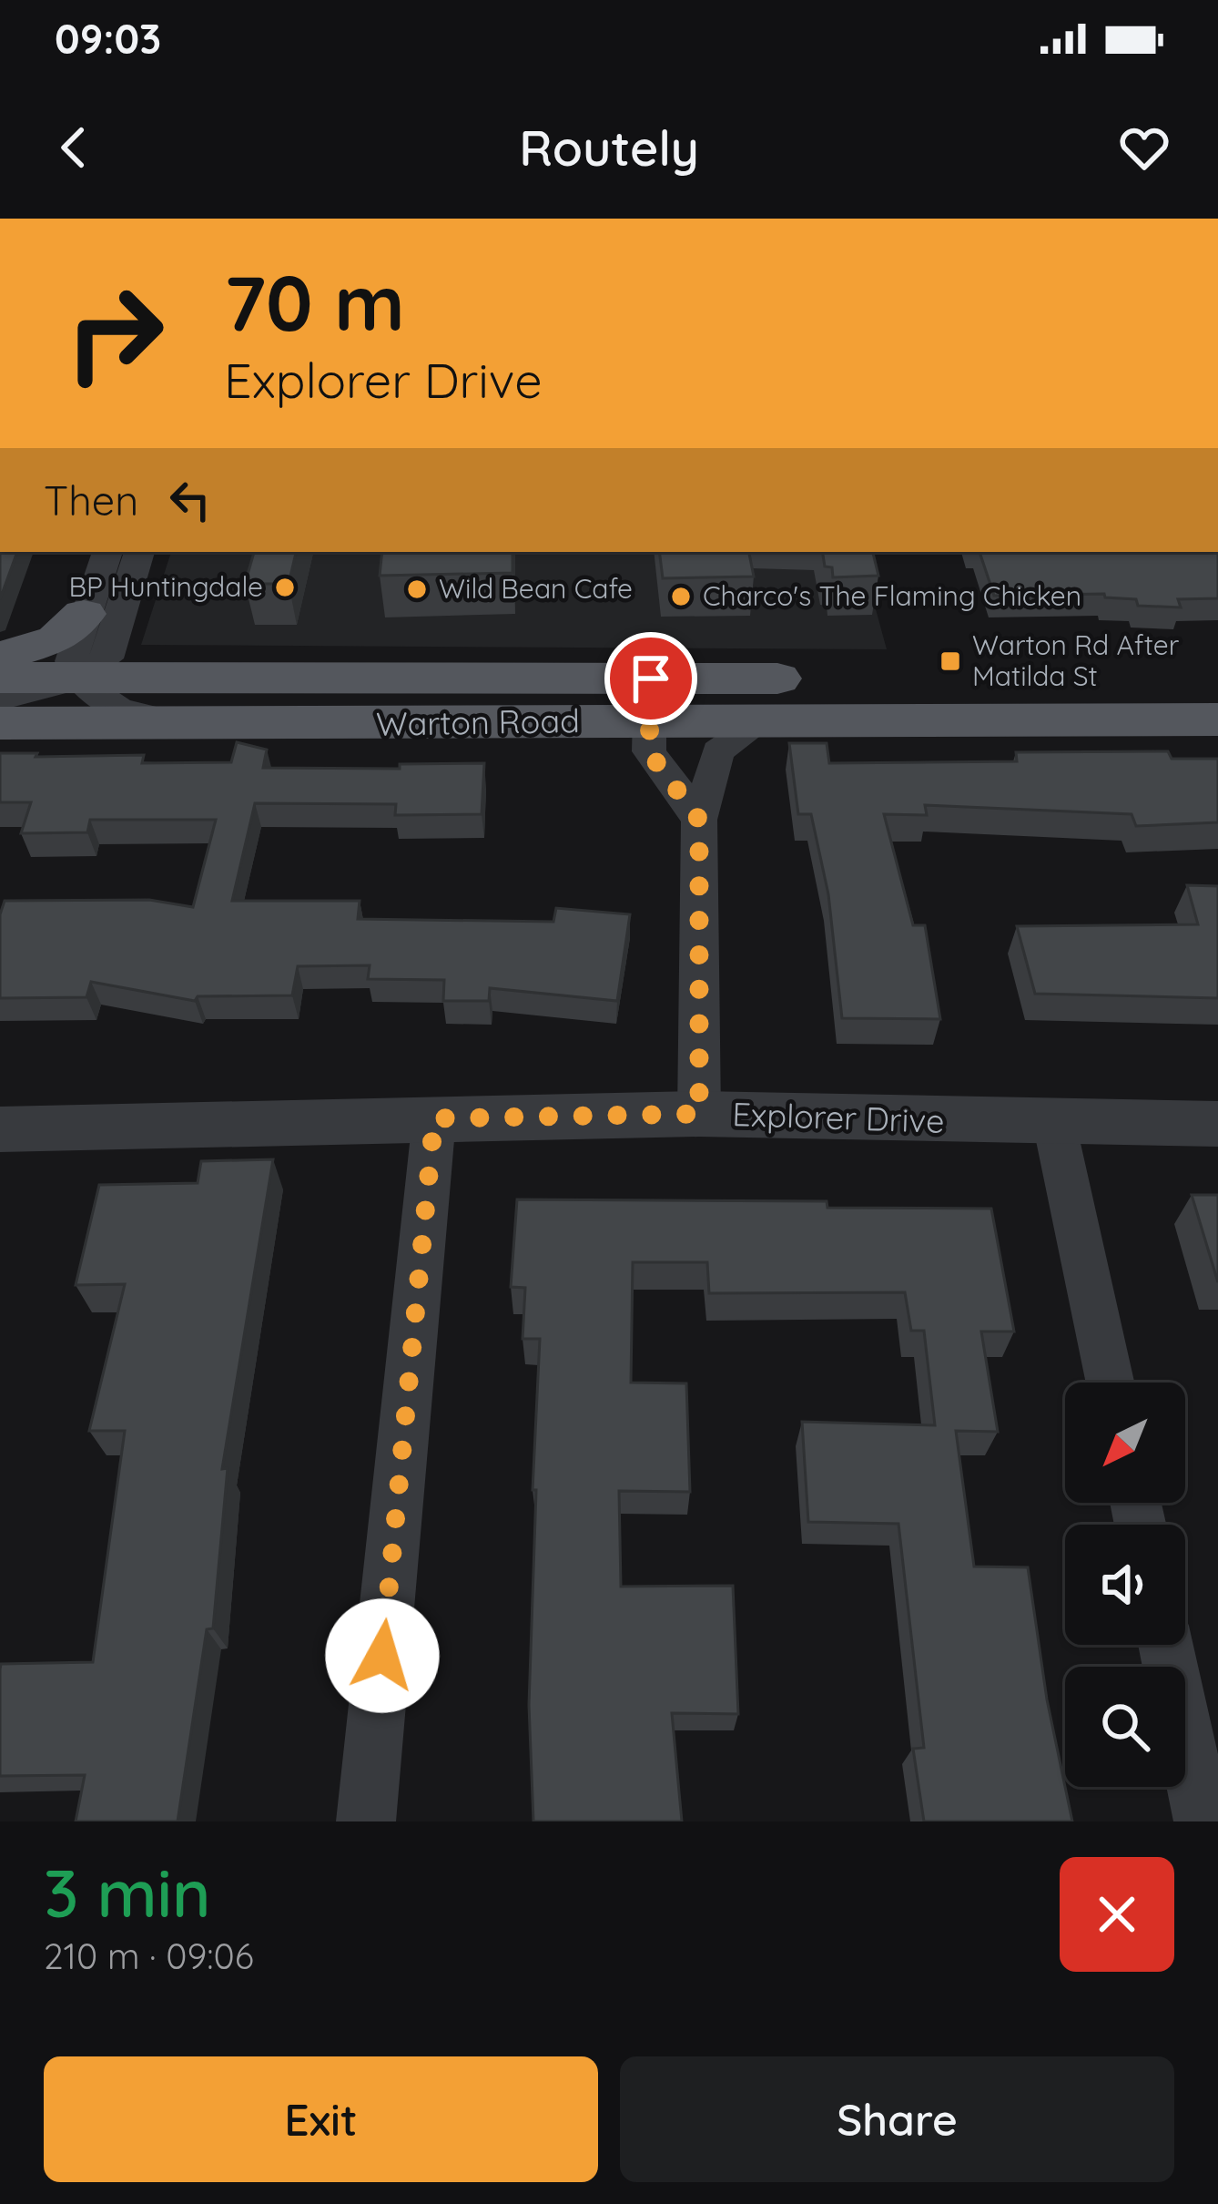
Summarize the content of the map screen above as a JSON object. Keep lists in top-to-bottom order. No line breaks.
{"streets":{"main road":["Warton Road"],"street":["Explorer Drive"]},"places":{"other":["BP Huntingdale","Wild Bean Cafe","Charco's The Flaming Chicken"],"transit":["Warton Rd After Matilda St"]},"north":"bottom left","page":{"status":"09:03","header":"Routely","turn":["70 m","Explorer Drive"],"then":"Then","heading":["3 min","210 m · 09:06"],"buttons":["Exit","Share"]}}
